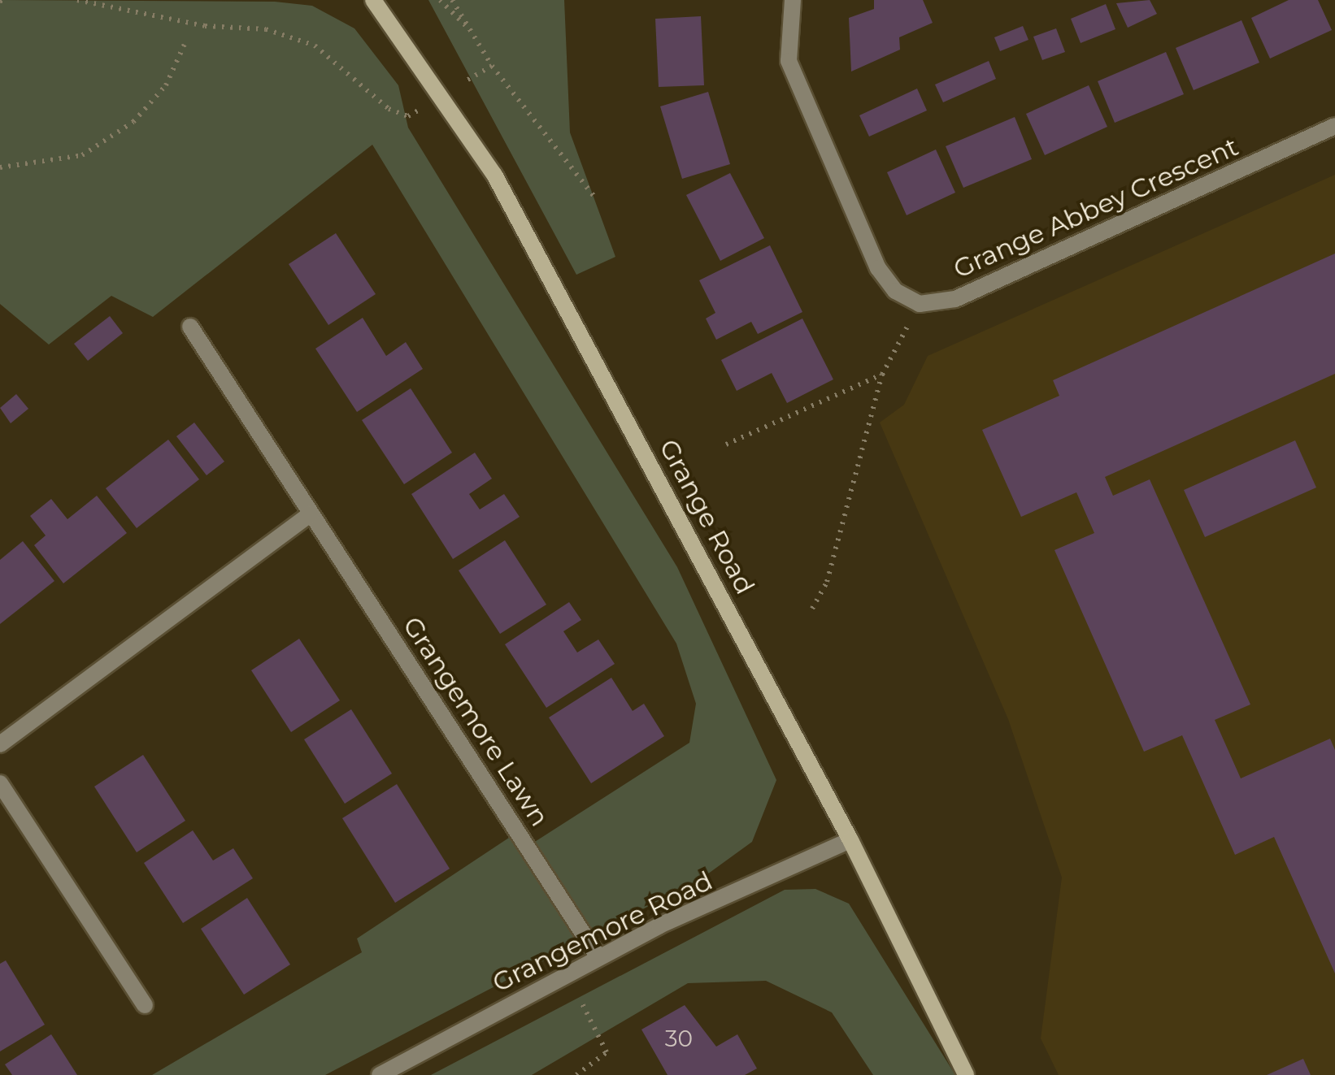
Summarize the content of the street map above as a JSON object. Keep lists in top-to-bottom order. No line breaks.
{"streets":{"main road":["Grange Road"],"street":["Grange Abbey Crescent","Grangemore Lawn","Grangemore Road"]},"crossings":[["Grange Road","Grangemore Road"],["Grangemore Lawn","Grangemore Road"]],"house_numbers":["30"]}
